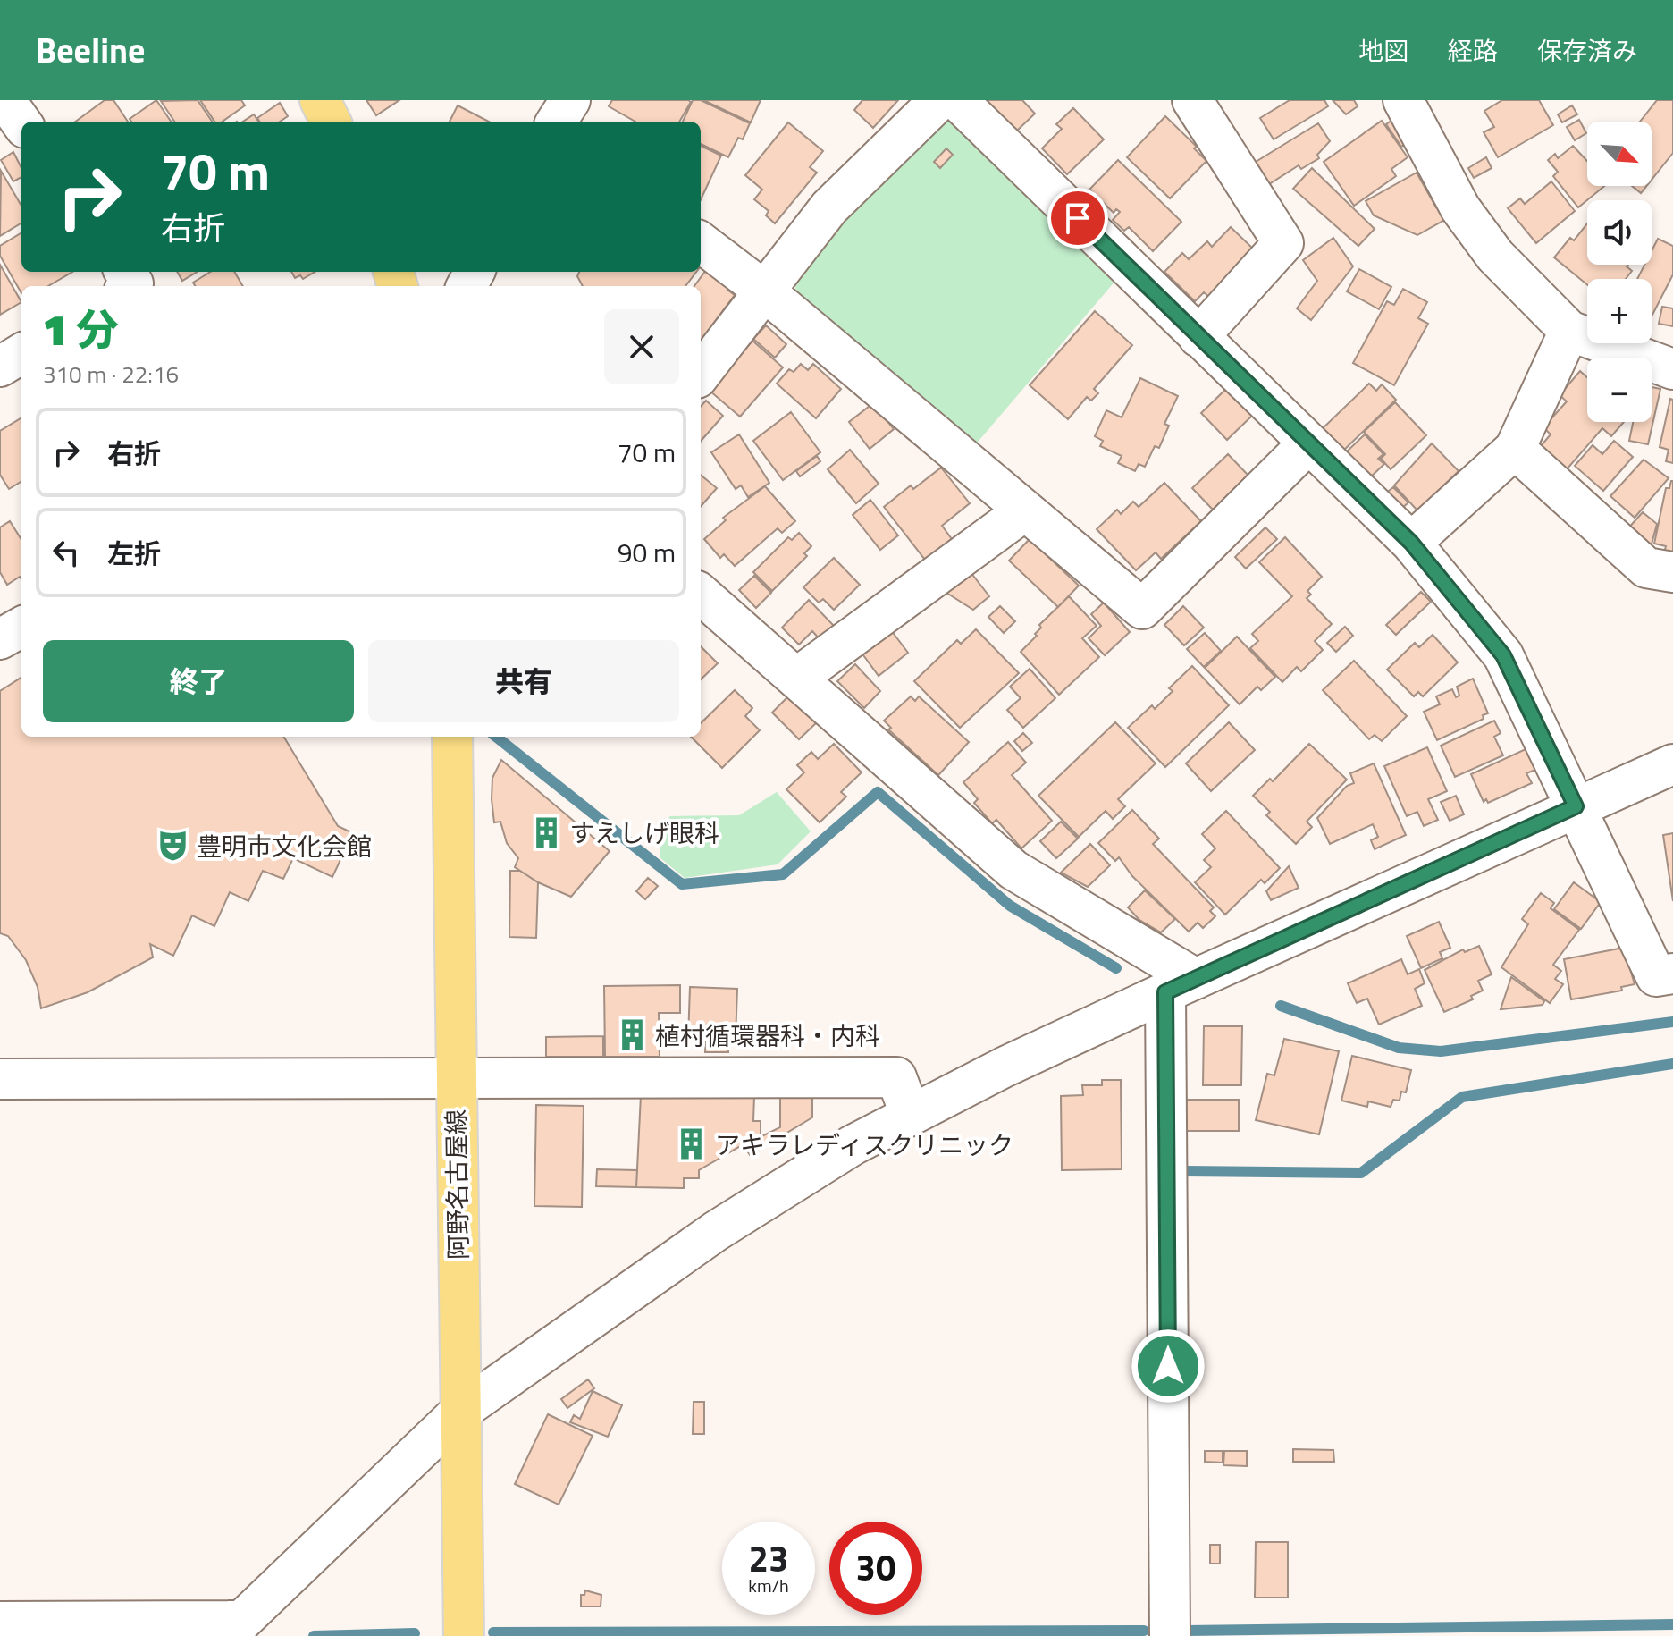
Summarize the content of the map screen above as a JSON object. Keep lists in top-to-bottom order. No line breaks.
{"streets":{"main road":["阿野名古屋線"]},"places":{"building":["すえしげ眼科","植村循環器科・内科","アキラレディスクリニック"],"theatre":["豊明市文化会館"]},"north":"bottom right","page":{"header":"Beeline","nav":["地図","経路","保存済み"],"map_buttons":["+","−"],"turn":["70 m","右折"],"heading":["1 分","310 m · 22:16"],"list":[{"name":"右折","value":"70 m"},{"name":"左折","value":"90 m"}],"buttons":["終了","共有"],"speed":"23 km/h","limit":"30"}}
